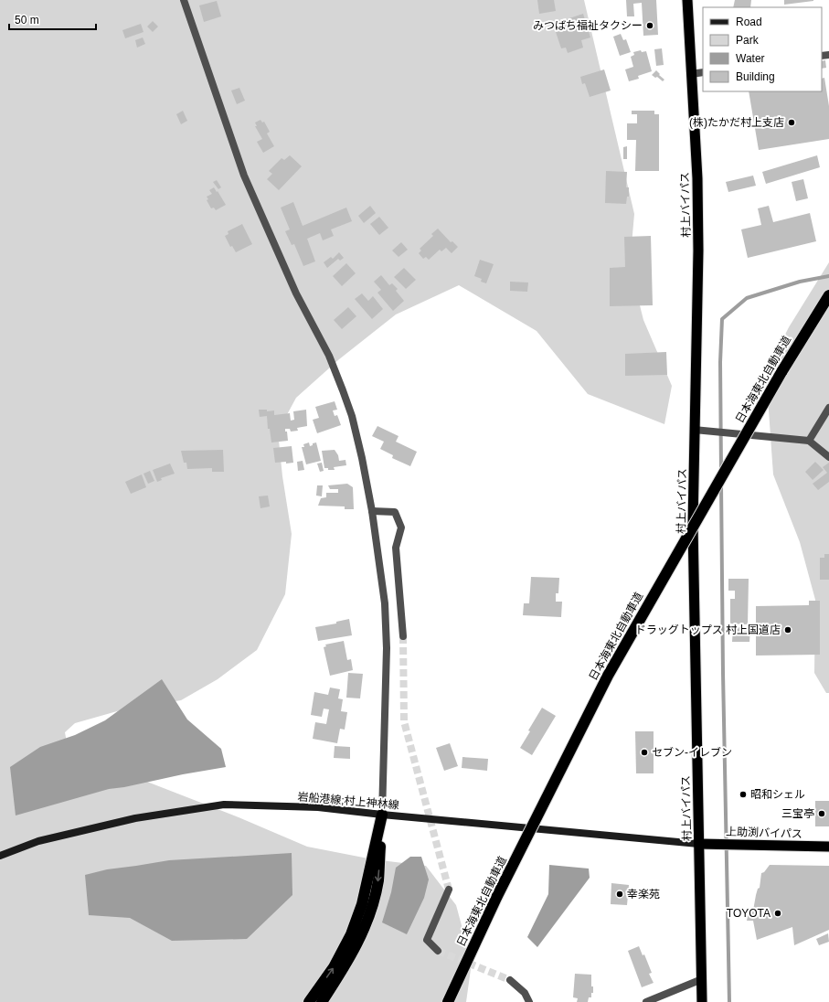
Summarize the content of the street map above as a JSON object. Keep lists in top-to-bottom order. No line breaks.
{"streets":{"highway":["村上バイパス","日本海東北自動車道","上助渕バイパス"],"main road":["岩船港線;村上神林線"]},"crossings":[["村上バイパス","岩船港線;村上神林線"],["村上バイパス","上助渕バイパス"],["岩船港線;村上神林線","上助渕バイパス"]],"places":["みつばち福祉タクシー","(株)たかだ村上支店","ドラッグトップス 村上国道店","セブン-イレブン","昭和シェル","三宝亭","幸楽苑","TOYOTA"],"legend":["Road","Park","Water","Building"],"scale_bar":"50 m"}
